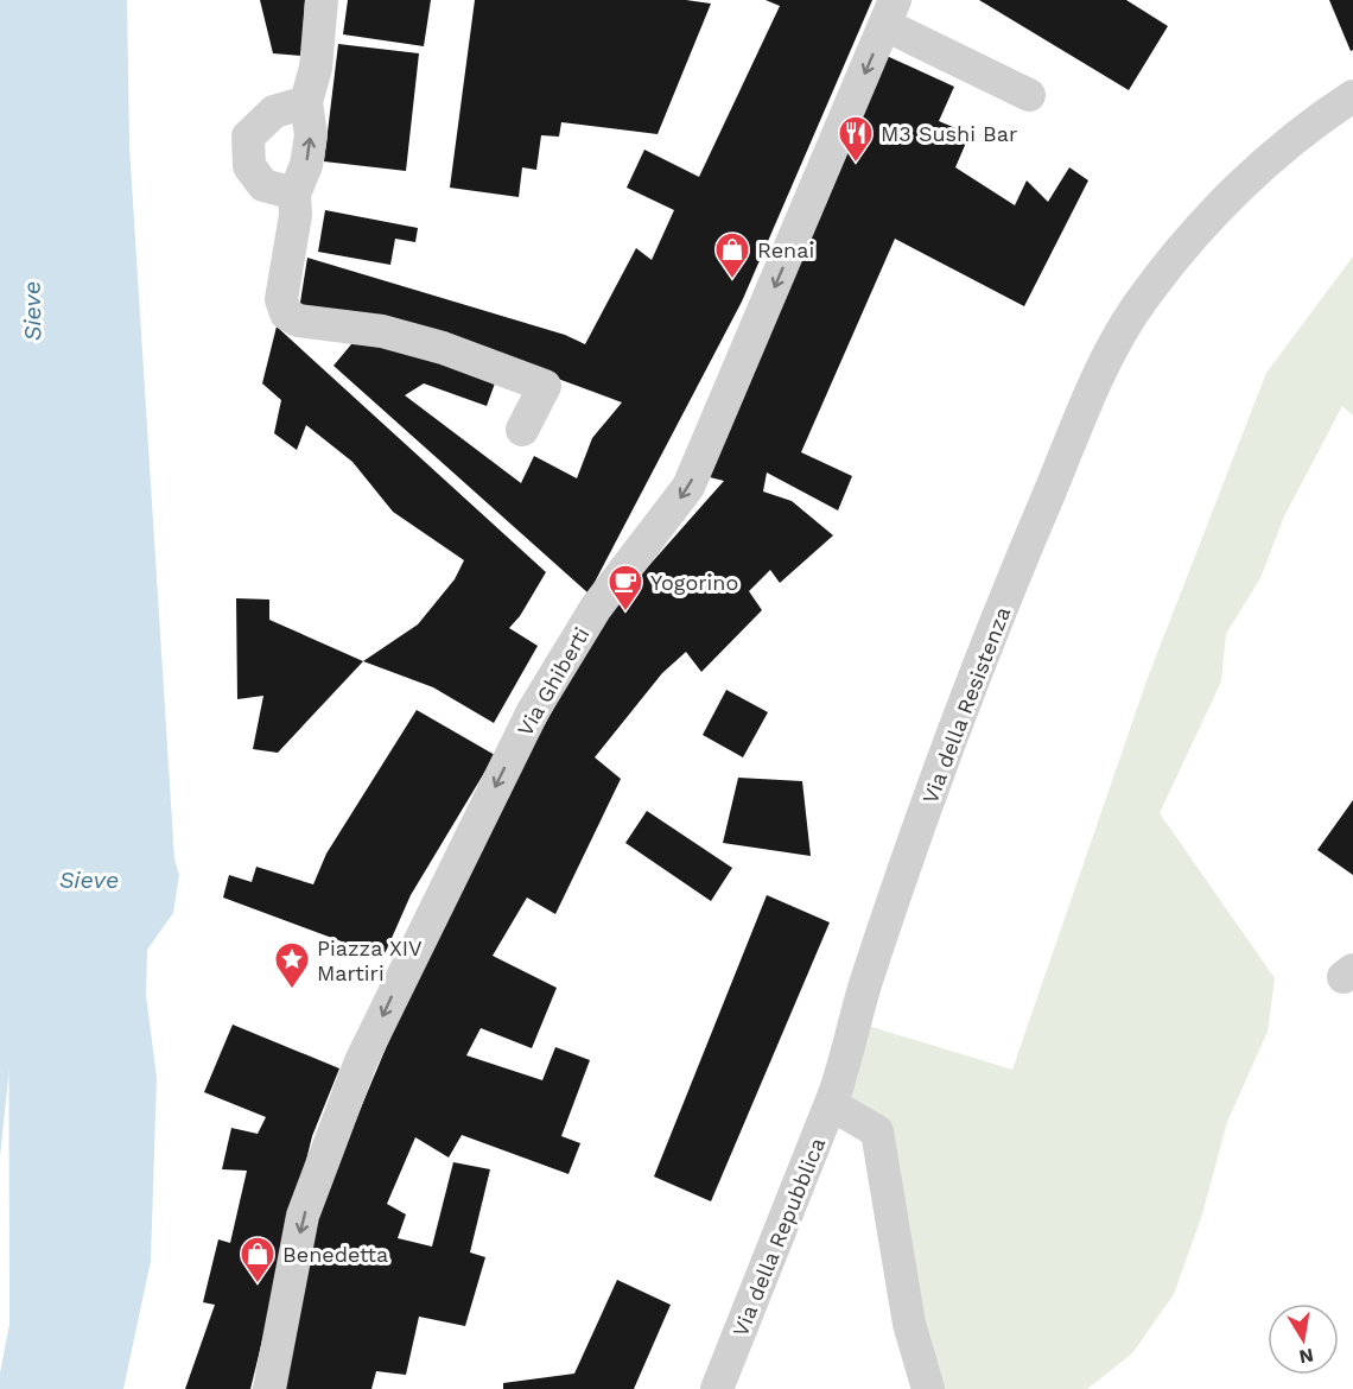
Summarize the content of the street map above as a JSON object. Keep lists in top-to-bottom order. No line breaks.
{"streets":{"street":["Via Ghiberti","Via della Resistenza","Via della Repubblica"]},"crossings":[["Via della Resistenza","Via della Repubblica"]],"one_way":["Via Ghiberti"],"water":["Sieve"],"places":{"restaurant":["M3 Sushi Bar"],"shop":["Renai","Benedetta"],"cafe":["Yogorino"],"place":["Piazza XIV Martiri"]},"north":"bottom"}
